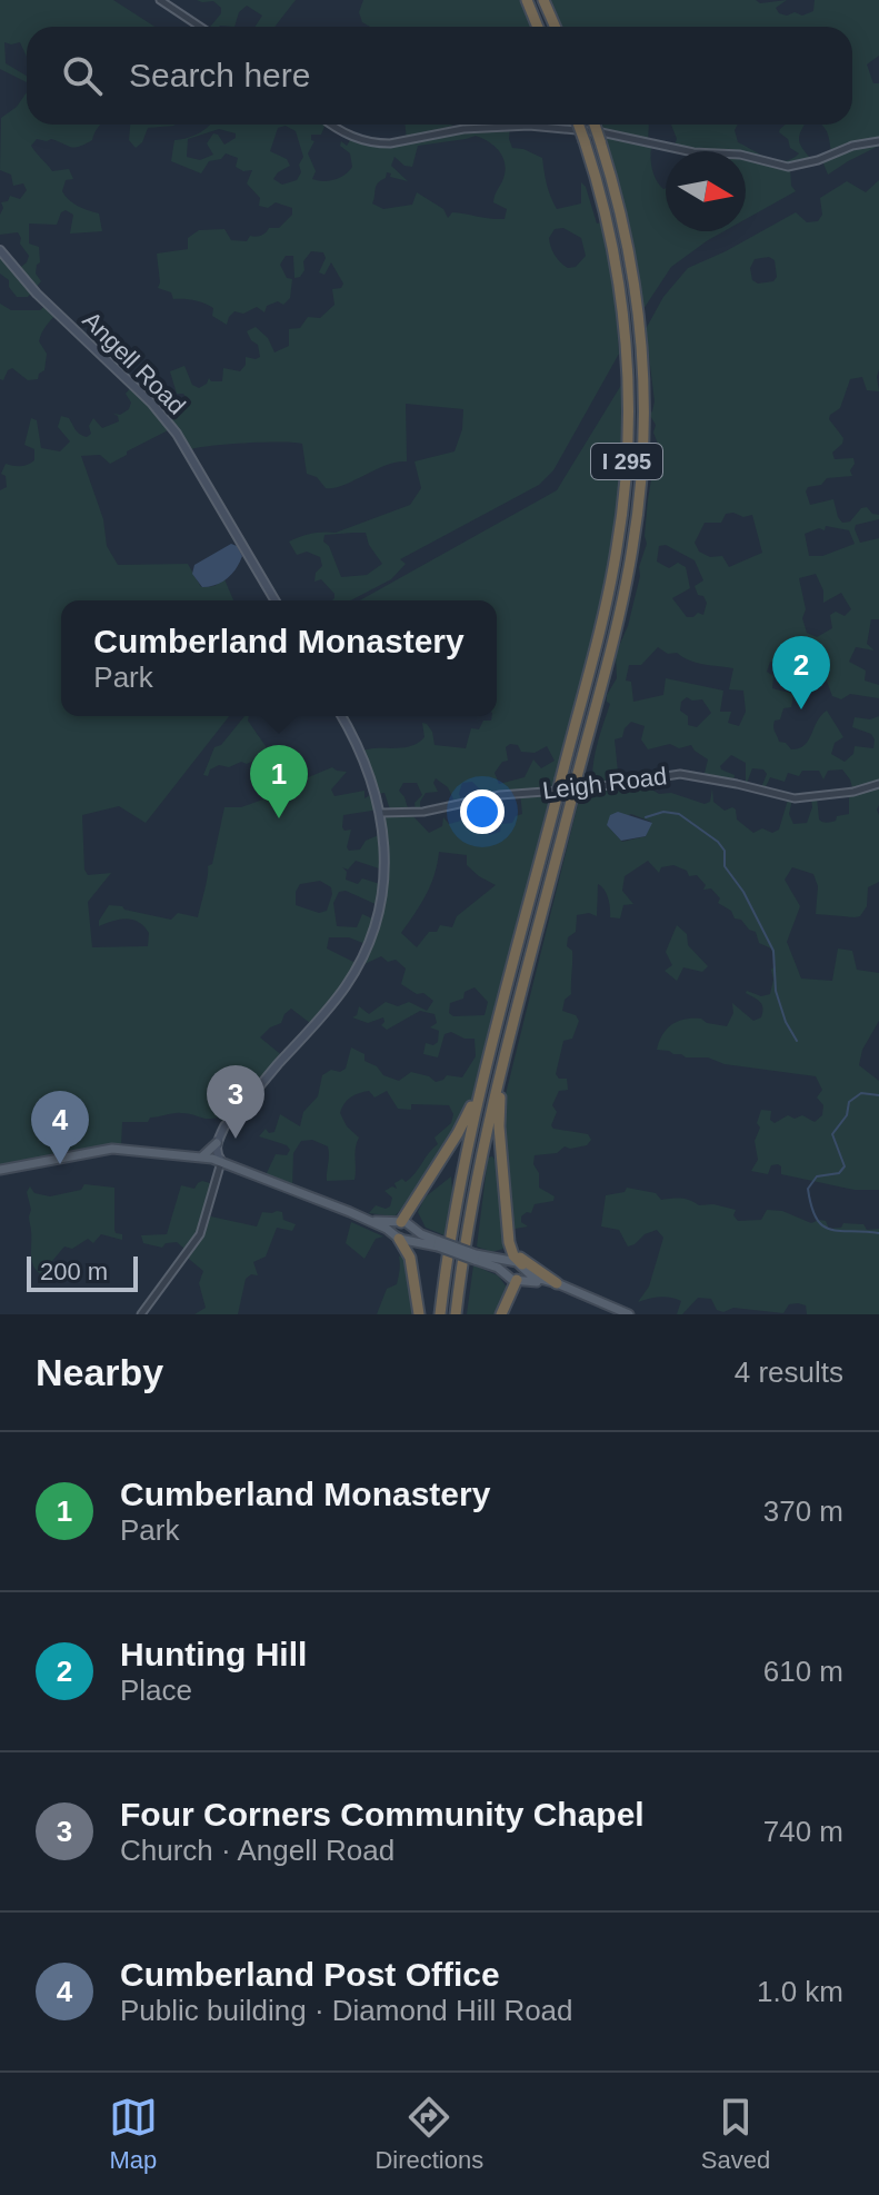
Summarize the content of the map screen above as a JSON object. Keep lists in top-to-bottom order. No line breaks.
{"streets":{"highway":["I 295"],"main road":["Angell Road"],"street":["Leigh Road"]},"scale_bar":"200 m","north":"right","page":{"search":"Search here","popup":["Cumberland Monastery","Park"],"pins":["2","1","3","4"],"scale":"200 m","heading":["Nearby","4 results"],"list":[{"mark":"1","name":"Cumberland Monastery","note":"Park","value":"370 m"},{"mark":"2","name":"Hunting Hill","note":"Place","value":"610 m"},{"mark":"3","name":"Four Corners Community Chapel","note":"Church · Angell Road","value":"740 m"},{"mark":"4","name":"Cumberland Post Office","note":"Public building · Diamond Hill Road","value":"1.0 km"}],"nav":["Map","Directions","Saved"]}}
